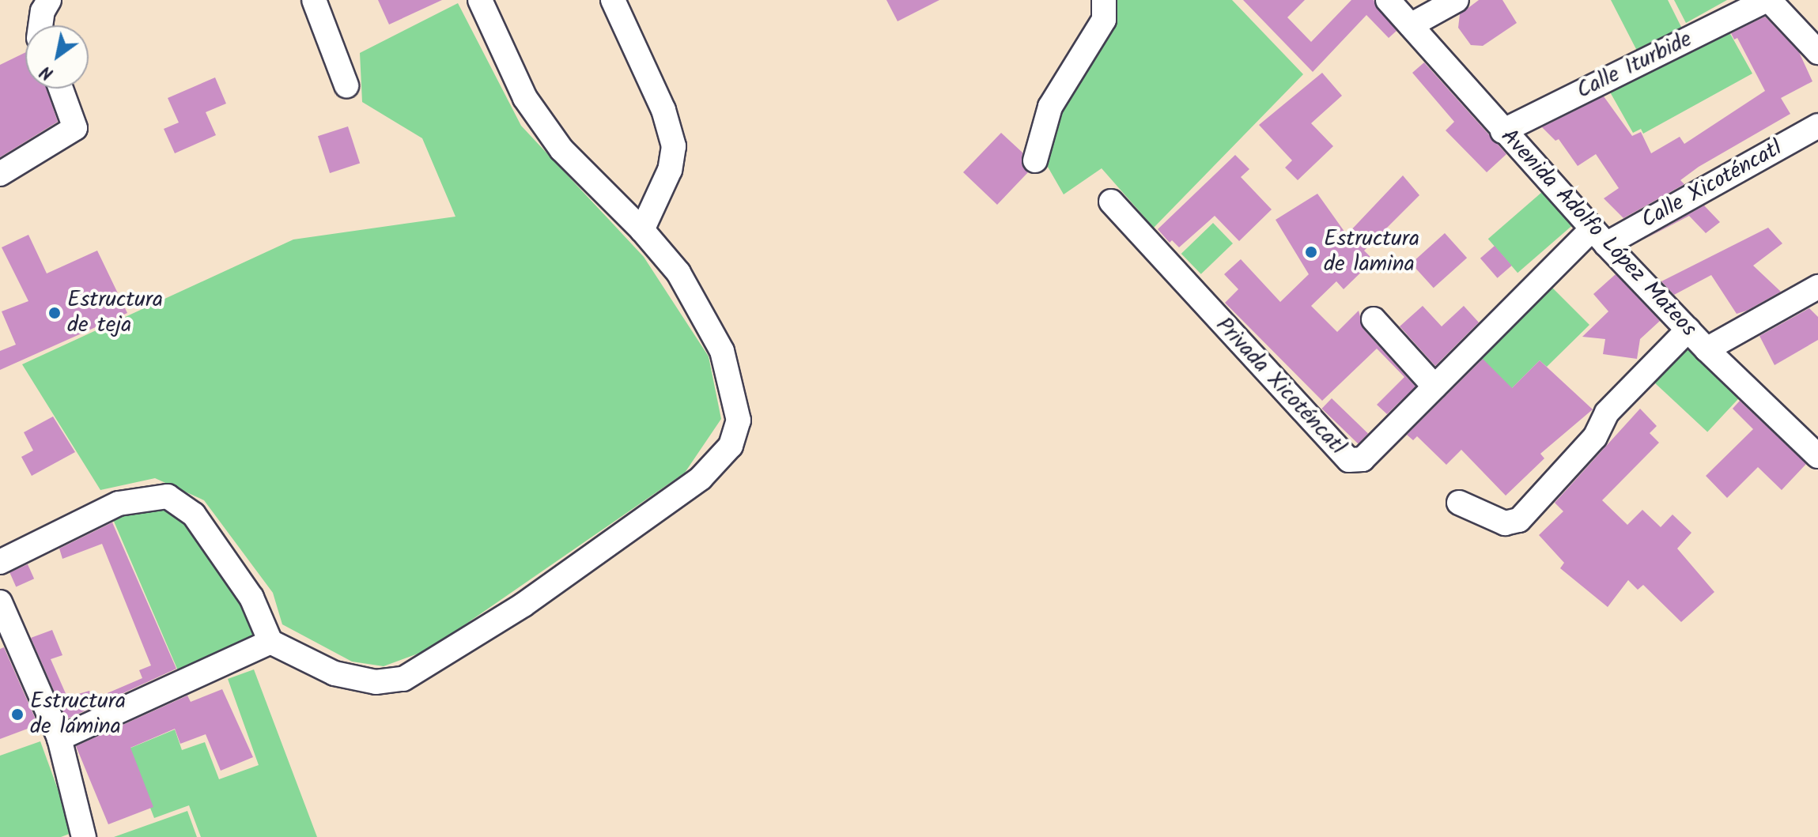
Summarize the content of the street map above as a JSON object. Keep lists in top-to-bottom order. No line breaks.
{"streets":{"street":["Calle Iturbide","Calle Xicoténcatl","Avenida Adolfo López Mateos","Privada Xicoténcatl"]},"crossings":[["Calle Iturbide","Avenida Adolfo López Mateos"],["Calle Xicoténcatl","Avenida Adolfo López Mateos"],["Calle Xicoténcatl","Privada Xicoténcatl"],["Avenida Adolfo López Mateos","Privada Xicoténcatl"]],"places":["Estructura de lamina","Estructura de teja","Estructura de lámina"],"north":"bottom left"}
